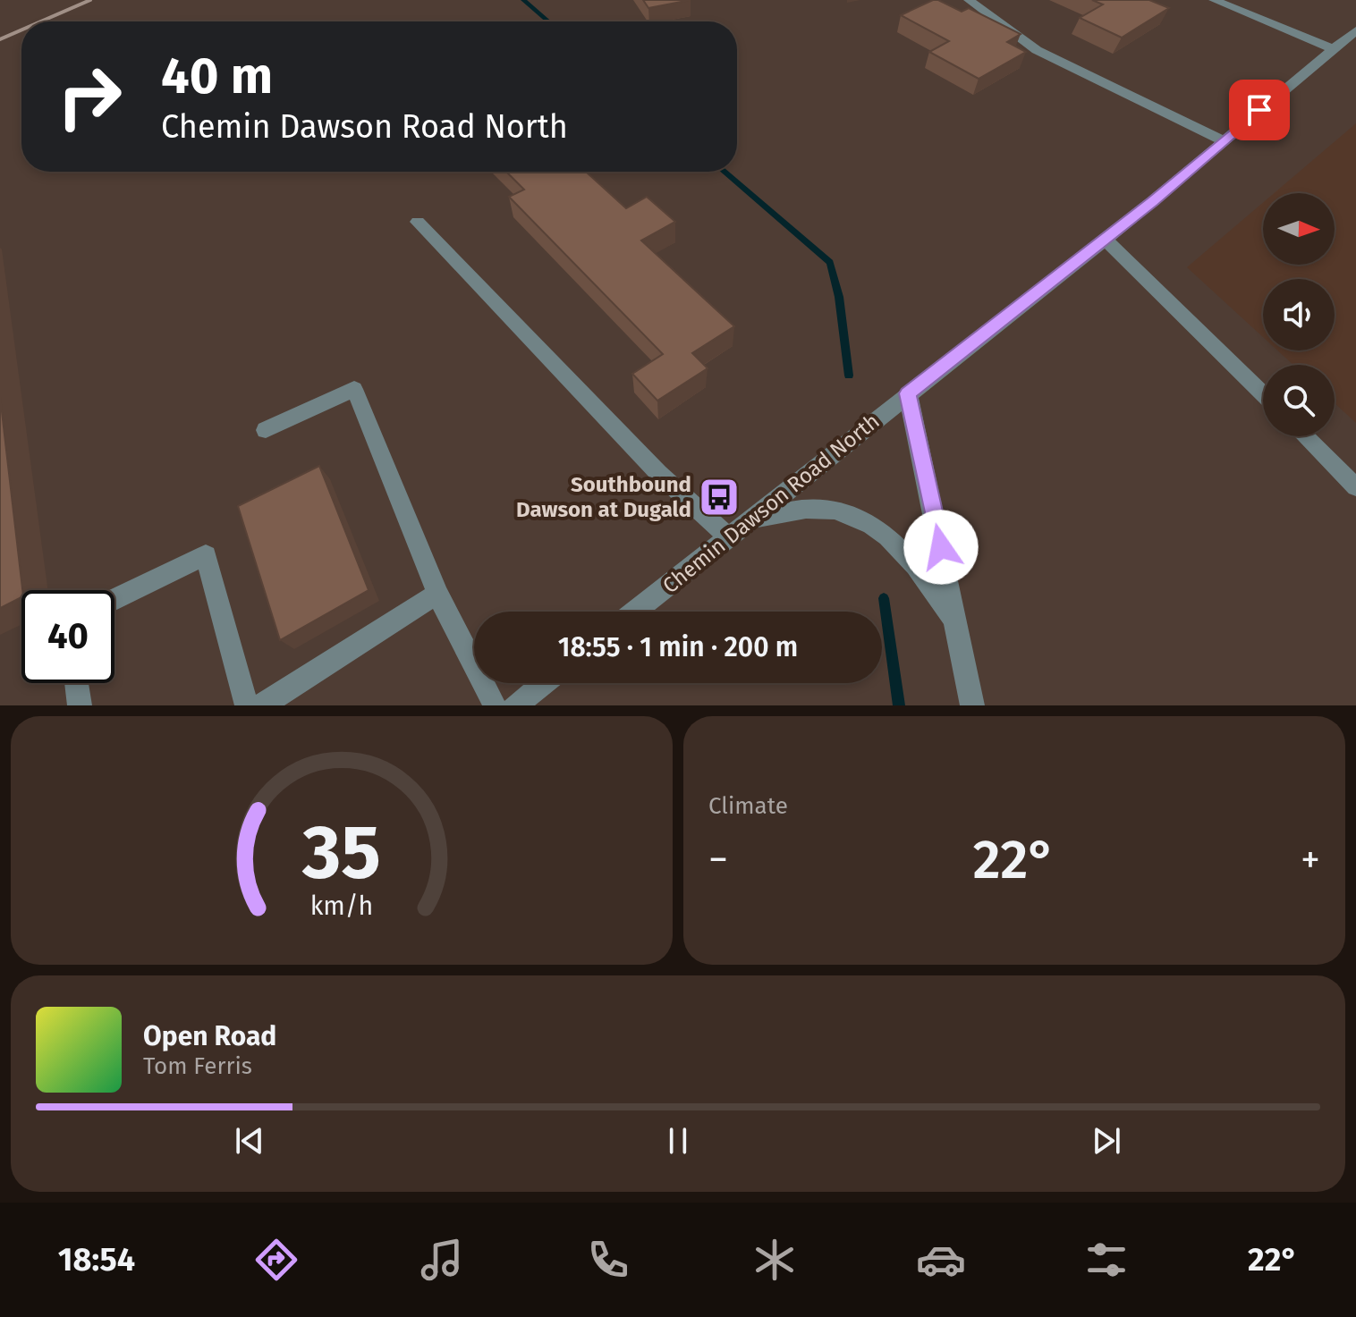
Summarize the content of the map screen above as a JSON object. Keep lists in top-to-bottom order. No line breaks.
{"streets":{"street":["Chemin Dawson Road North"]},"places":{"bus stop":["Southbound Dawson at Dugald"]},"north":"right","page":{"turn":["40 m","Chemin Dawson Road North"],"limit":"40","trip":"18:55 · 1 min · 200 m","tile":"Climate","heat":["−","22°","+"],"song":["Open Road","Tom Ferris"],"tabs":["18:54","22°"],"gauge":["35","km/h"]}}
